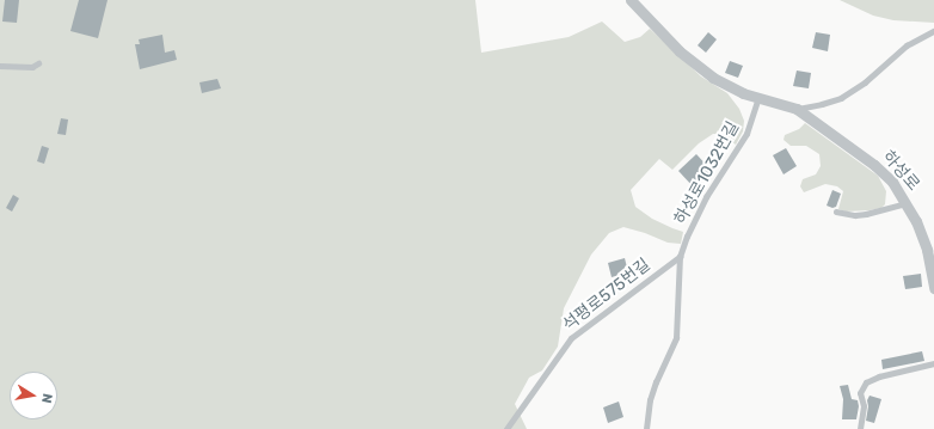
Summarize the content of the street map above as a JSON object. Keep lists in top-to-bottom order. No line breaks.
{"streets":{"street":["하성로"],"lane":["하성로1032번길","석평로575번길"]},"crossings":[["하성로","하성로1032번길"],["하성로1032번길","석평로575번길"]],"north":"right"}
